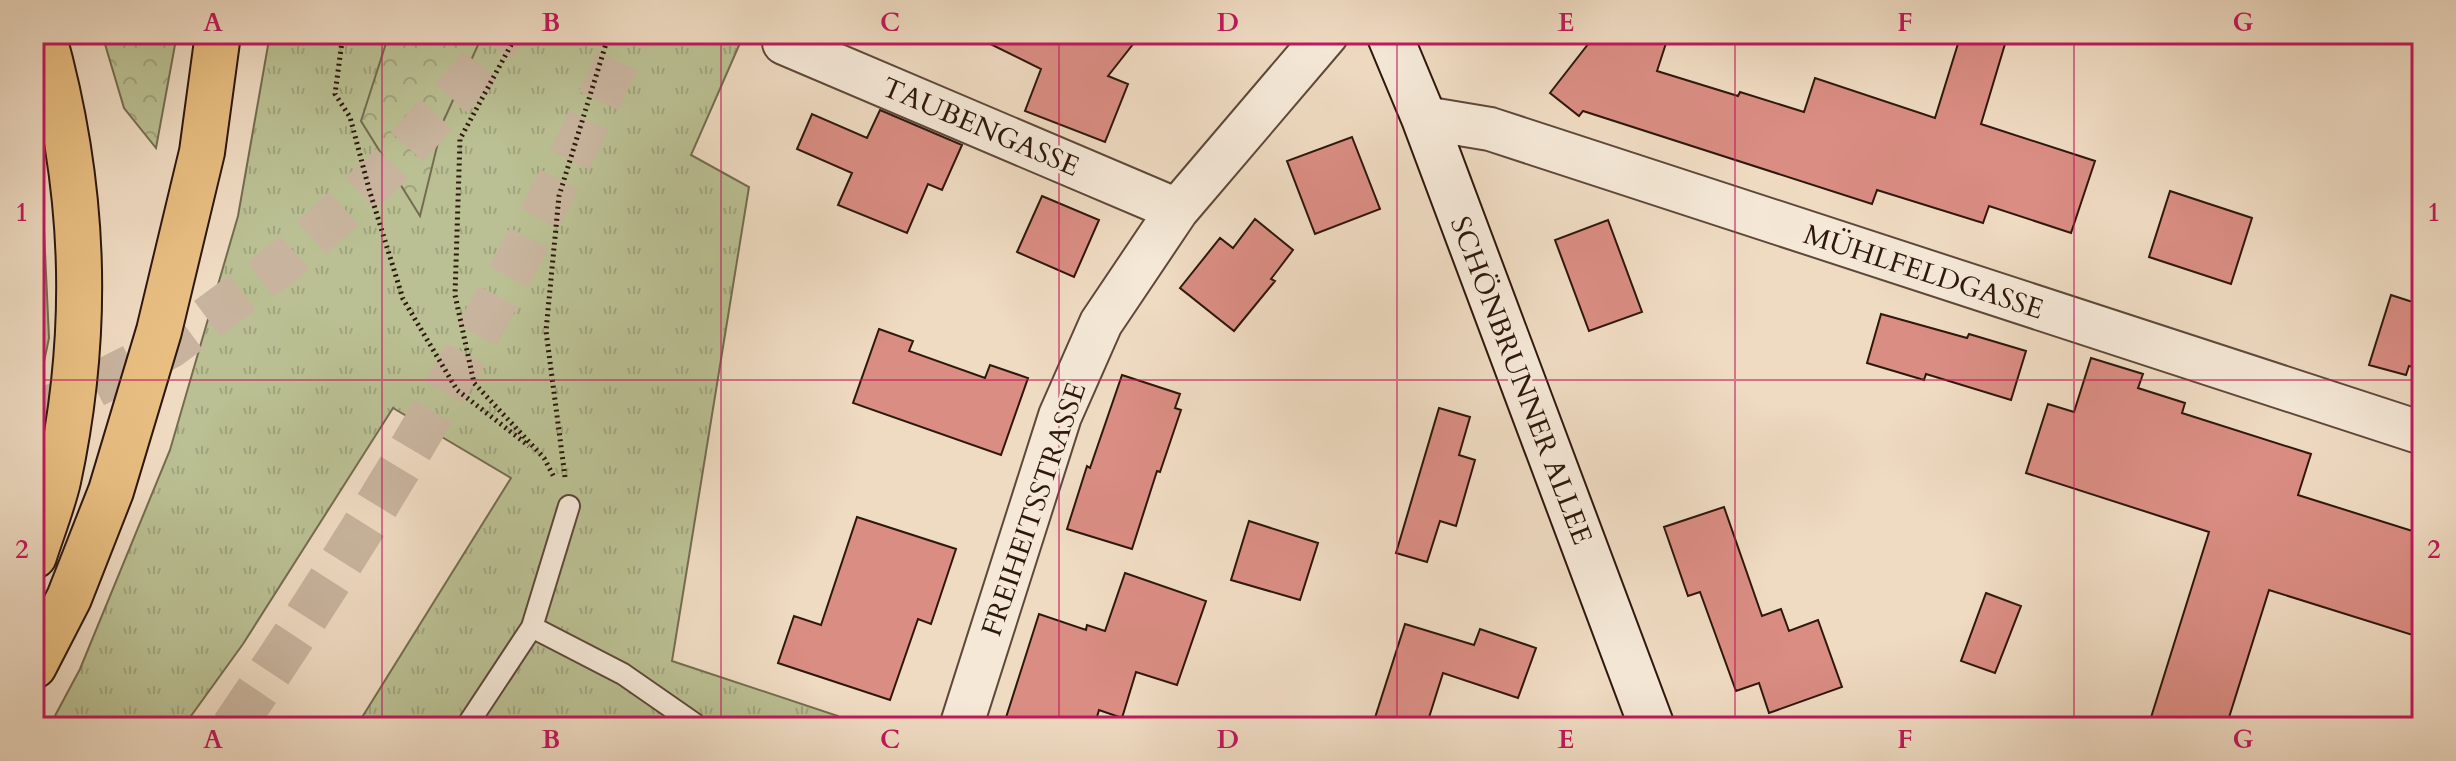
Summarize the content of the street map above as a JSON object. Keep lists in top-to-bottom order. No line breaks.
{"streets":{"main road":["SCHÖNBRUNNER ALLEE"],"street":["TAUBENGASSE","MÜHLFELDGASSE","FREIHEITSSTRASSE"]},"crossings":[["TAUBENGASSE","FREIHEITSSTRASSE"],["MÜHLFELDGASSE","SCHÖNBRUNNER ALLEE"]],"grid":{"columns":["A","B","C","D","E","F","G"],"rows":["1","2"]}}
